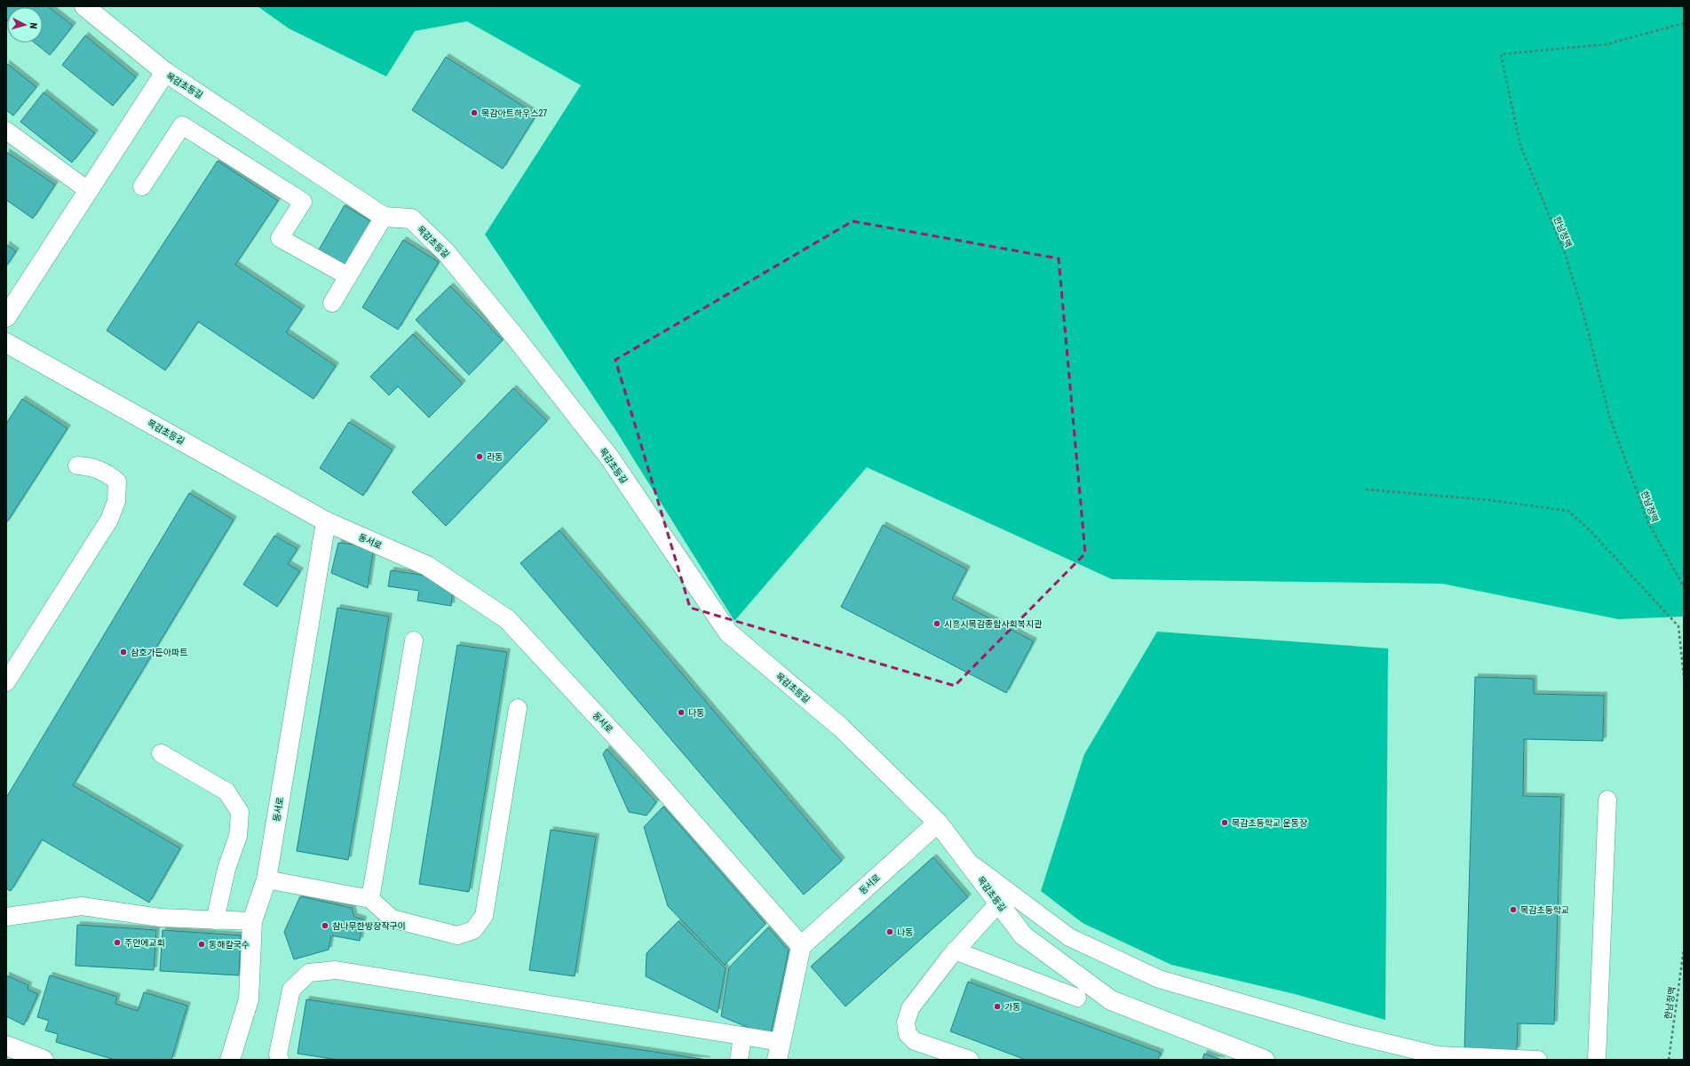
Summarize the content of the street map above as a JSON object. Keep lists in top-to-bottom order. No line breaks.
{"streets":{"street":["목감초등길","동서로"],"path":["한남정맥"]},"crossings":[["목감초등길","동서로"]],"places":["목감아트하우스27","라동","시흥시목감종합사회복지관","삼호가든아파트","다동","목감초등학교 운동장","목감초등학교","참나무한방장작구이","나동","주안에교회","동해칼국수","가동"],"north":"right"}
